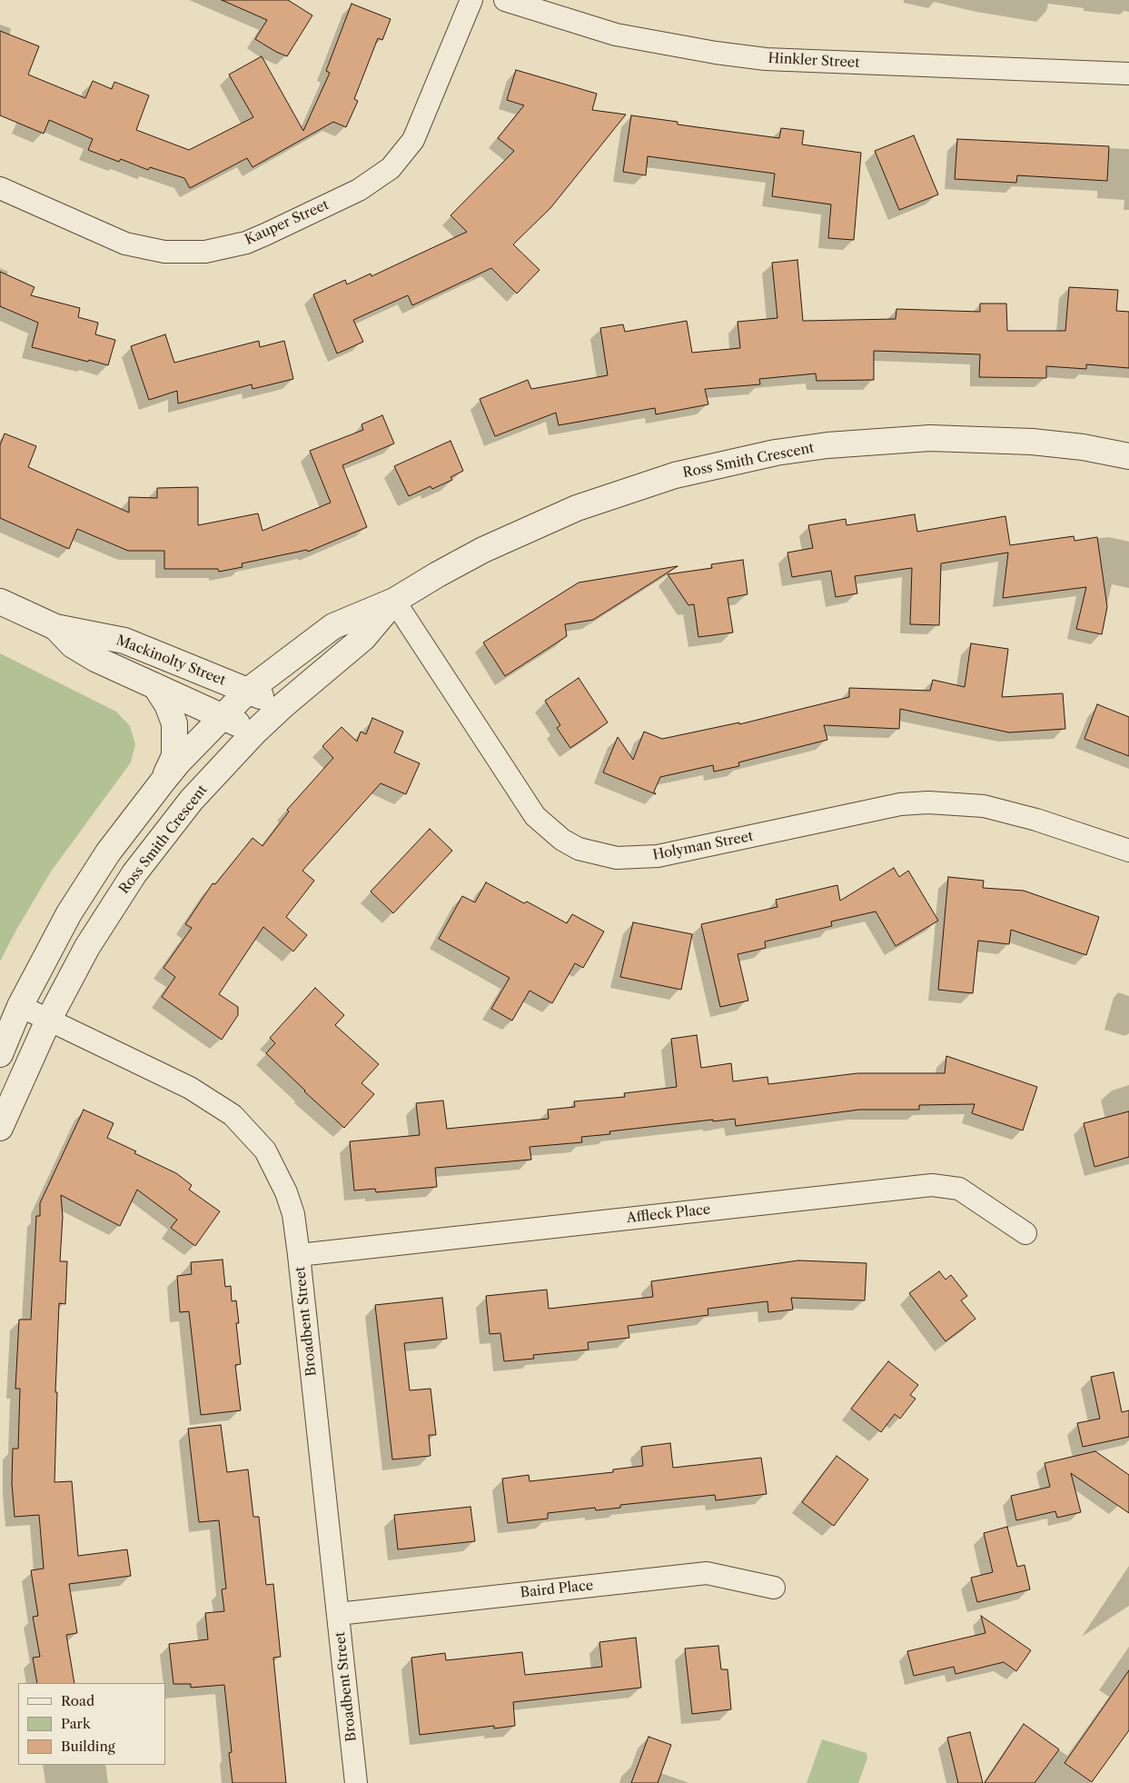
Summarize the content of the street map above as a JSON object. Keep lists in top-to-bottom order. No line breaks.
{"streets":{"street":["Hinkler Street","Kauper Street","Ross Smith Crescent","Mackinolty Street","Holyman Street","Affleck Place","Broadbent Street","Baird Place"]},"crossings":[["Ross Smith Crescent","Mackinolty Street"],["Ross Smith Crescent","Holyman Street"],["Ross Smith Crescent","Broadbent Street"],["Affleck Place","Broadbent Street"],["Broadbent Street","Baird Place"]],"legend":["Road","Park","Building"]}
